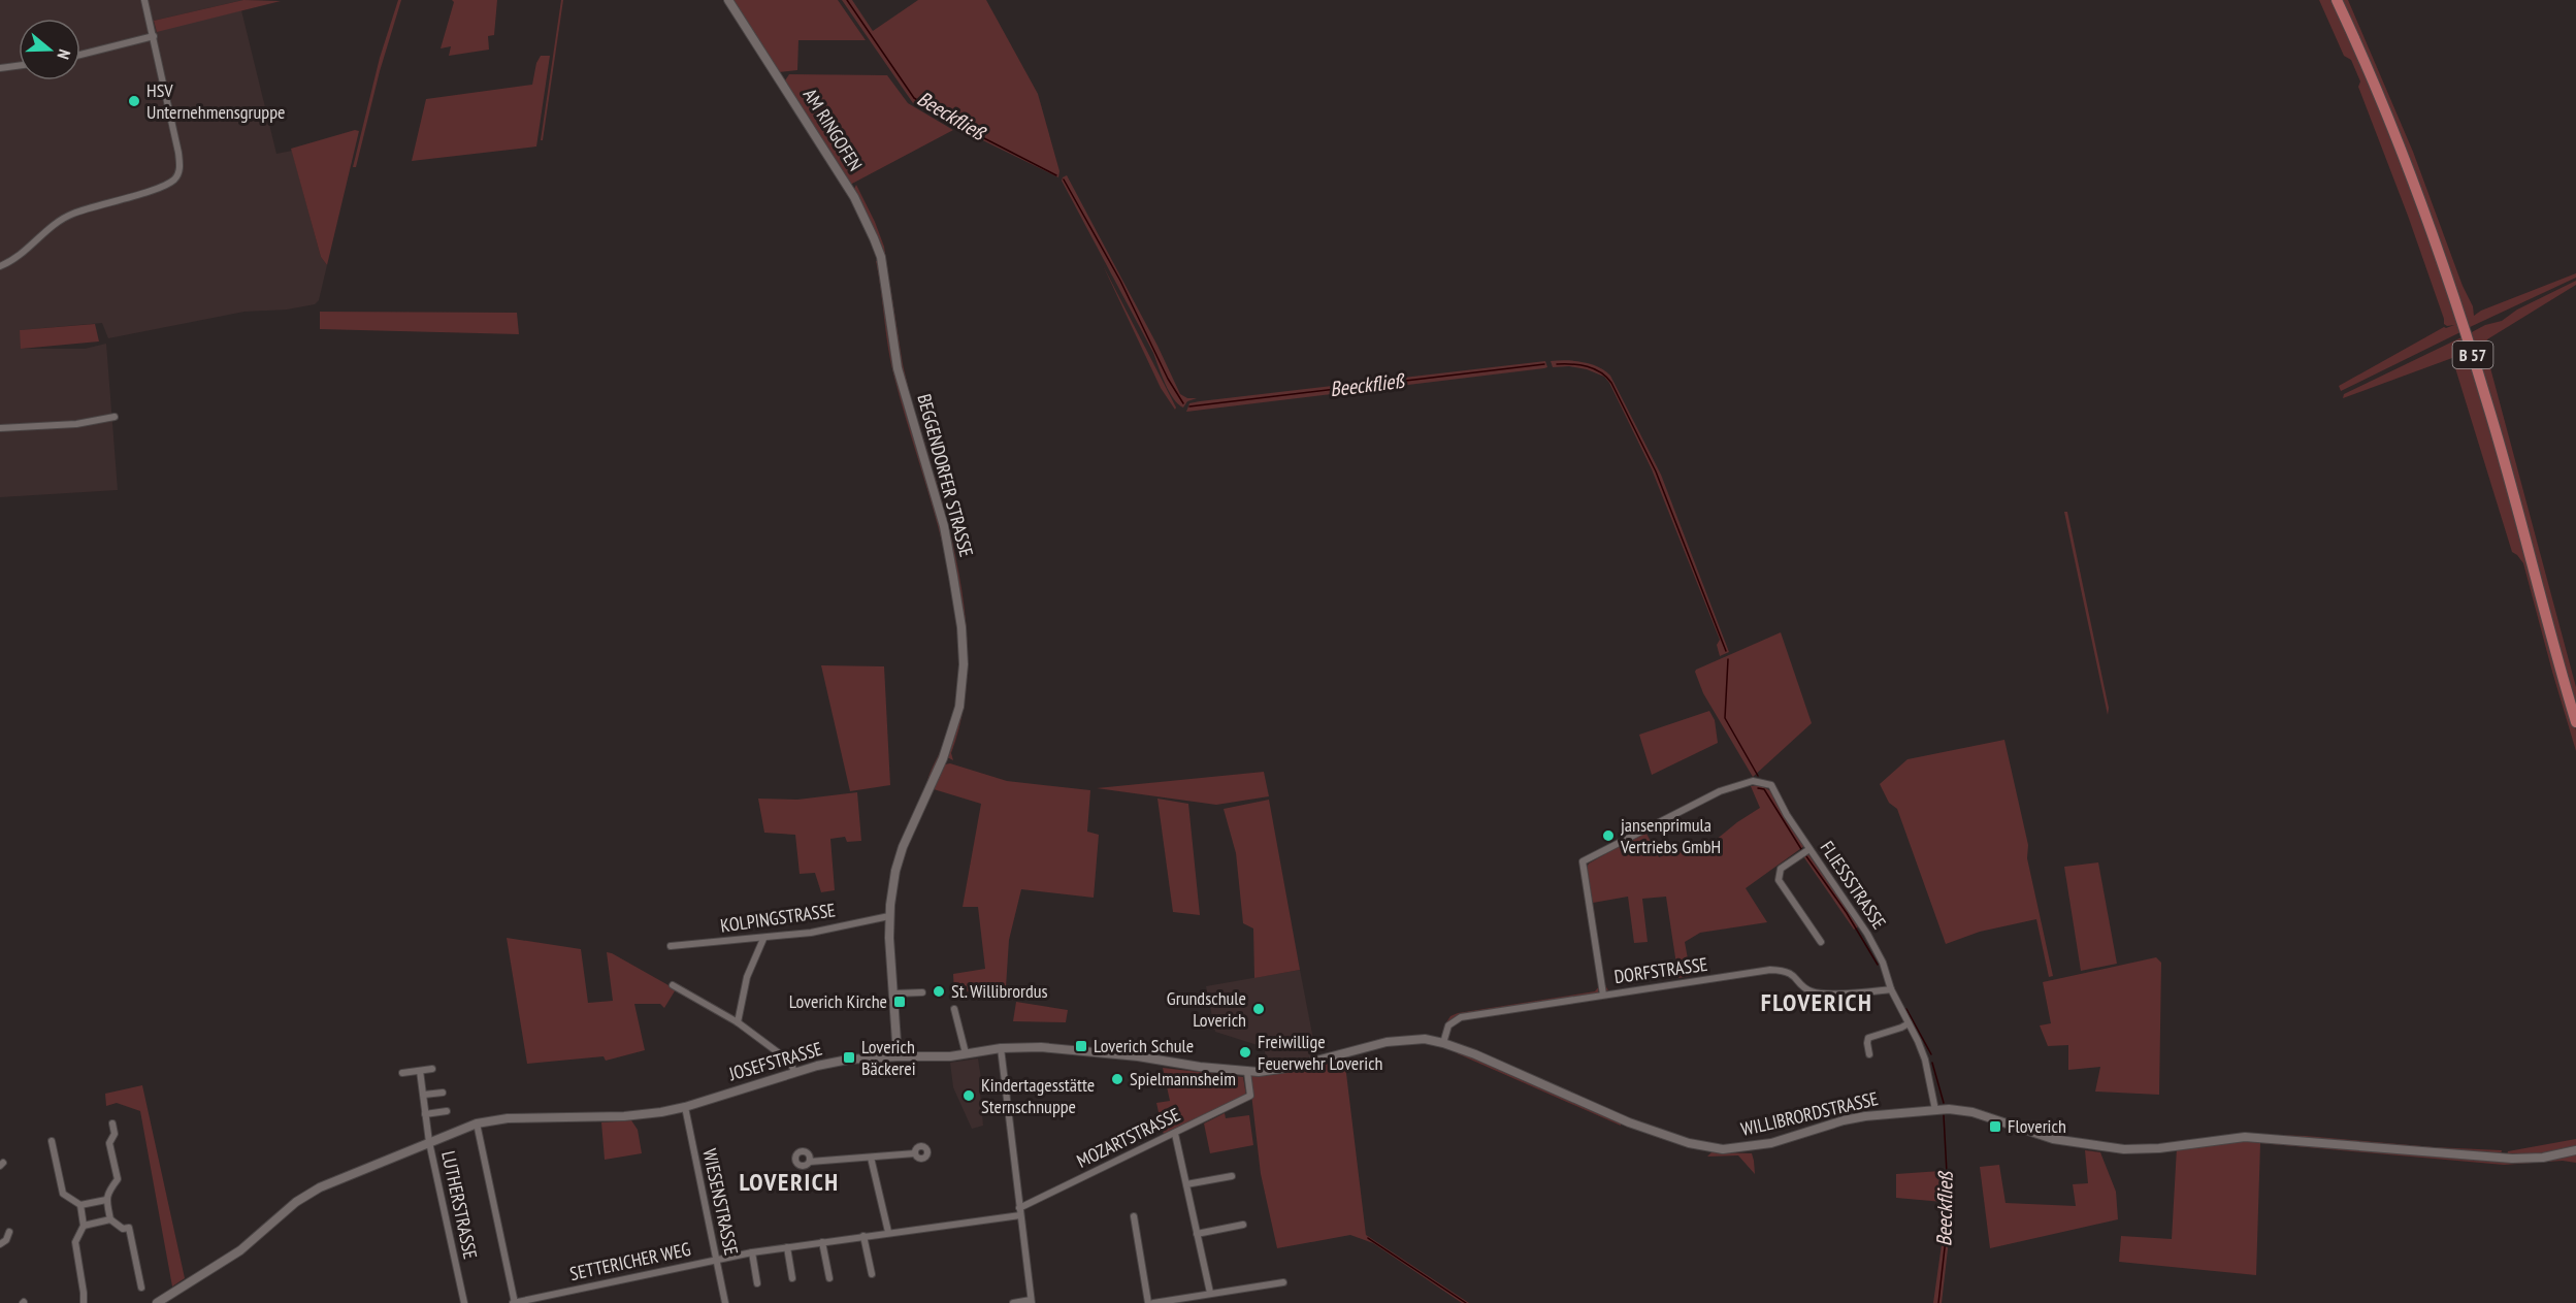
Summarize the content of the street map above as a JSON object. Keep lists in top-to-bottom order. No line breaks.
{"streets":{"main road":["B 57"],"street":["AM RINGOFEN","BEGGENDORFER STRASSE","FLIESSSTRASSE","KOLPINGSTRASSE","DORFSTRASSE","JOSEFSTRASSE","WILLIBRORDSTRASSE","MOZARTSTRASSE","WIESENSTRASSE","LUTHERSTRASSE","SETTERICHER WEG"]},"crossings":[["AM RINGOFEN","BEGGENDORFER STRASSE"],["BEGGENDORFER STRASSE","KOLPINGSTRASSE"],["BEGGENDORFER STRASSE","JOSEFSTRASSE"],["FLIESSSTRASSE","DORFSTRASSE"],["FLIESSSTRASSE","WILLIBRORDSTRASSE"],["DORFSTRASSE","WILLIBRORDSTRASSE"],["JOSEFSTRASSE","WILLIBRORDSTRASSE"],["JOSEFSTRASSE","MOZARTSTRASSE"],["JOSEFSTRASSE","WIESENSTRASSE"],["JOSEFSTRASSE","LUTHERSTRASSE"],["JOSEFSTRASSE","SETTERICHER WEG"],["MOZARTSTRASSE","SETTERICHER WEG"],["WIESENSTRASSE","SETTERICHER WEG"]],"districts":["FLOVERICH","LOVERICH"],"water":["Beeckfließ"],"places":{"other":["HSV Unternehmensgruppe","jansenprimula Vertriebs GmbH","St. Willibrordus","Grundschule Loverich","Freiwillige Feuerwehr Loverich","Spielmannsheim","Kindertagesstätte Sternschnuppe"],"transit":["Loverich Kirche","Loverich Schule","Loverich Bäckerei","Floverich"]},"north":"right"}
